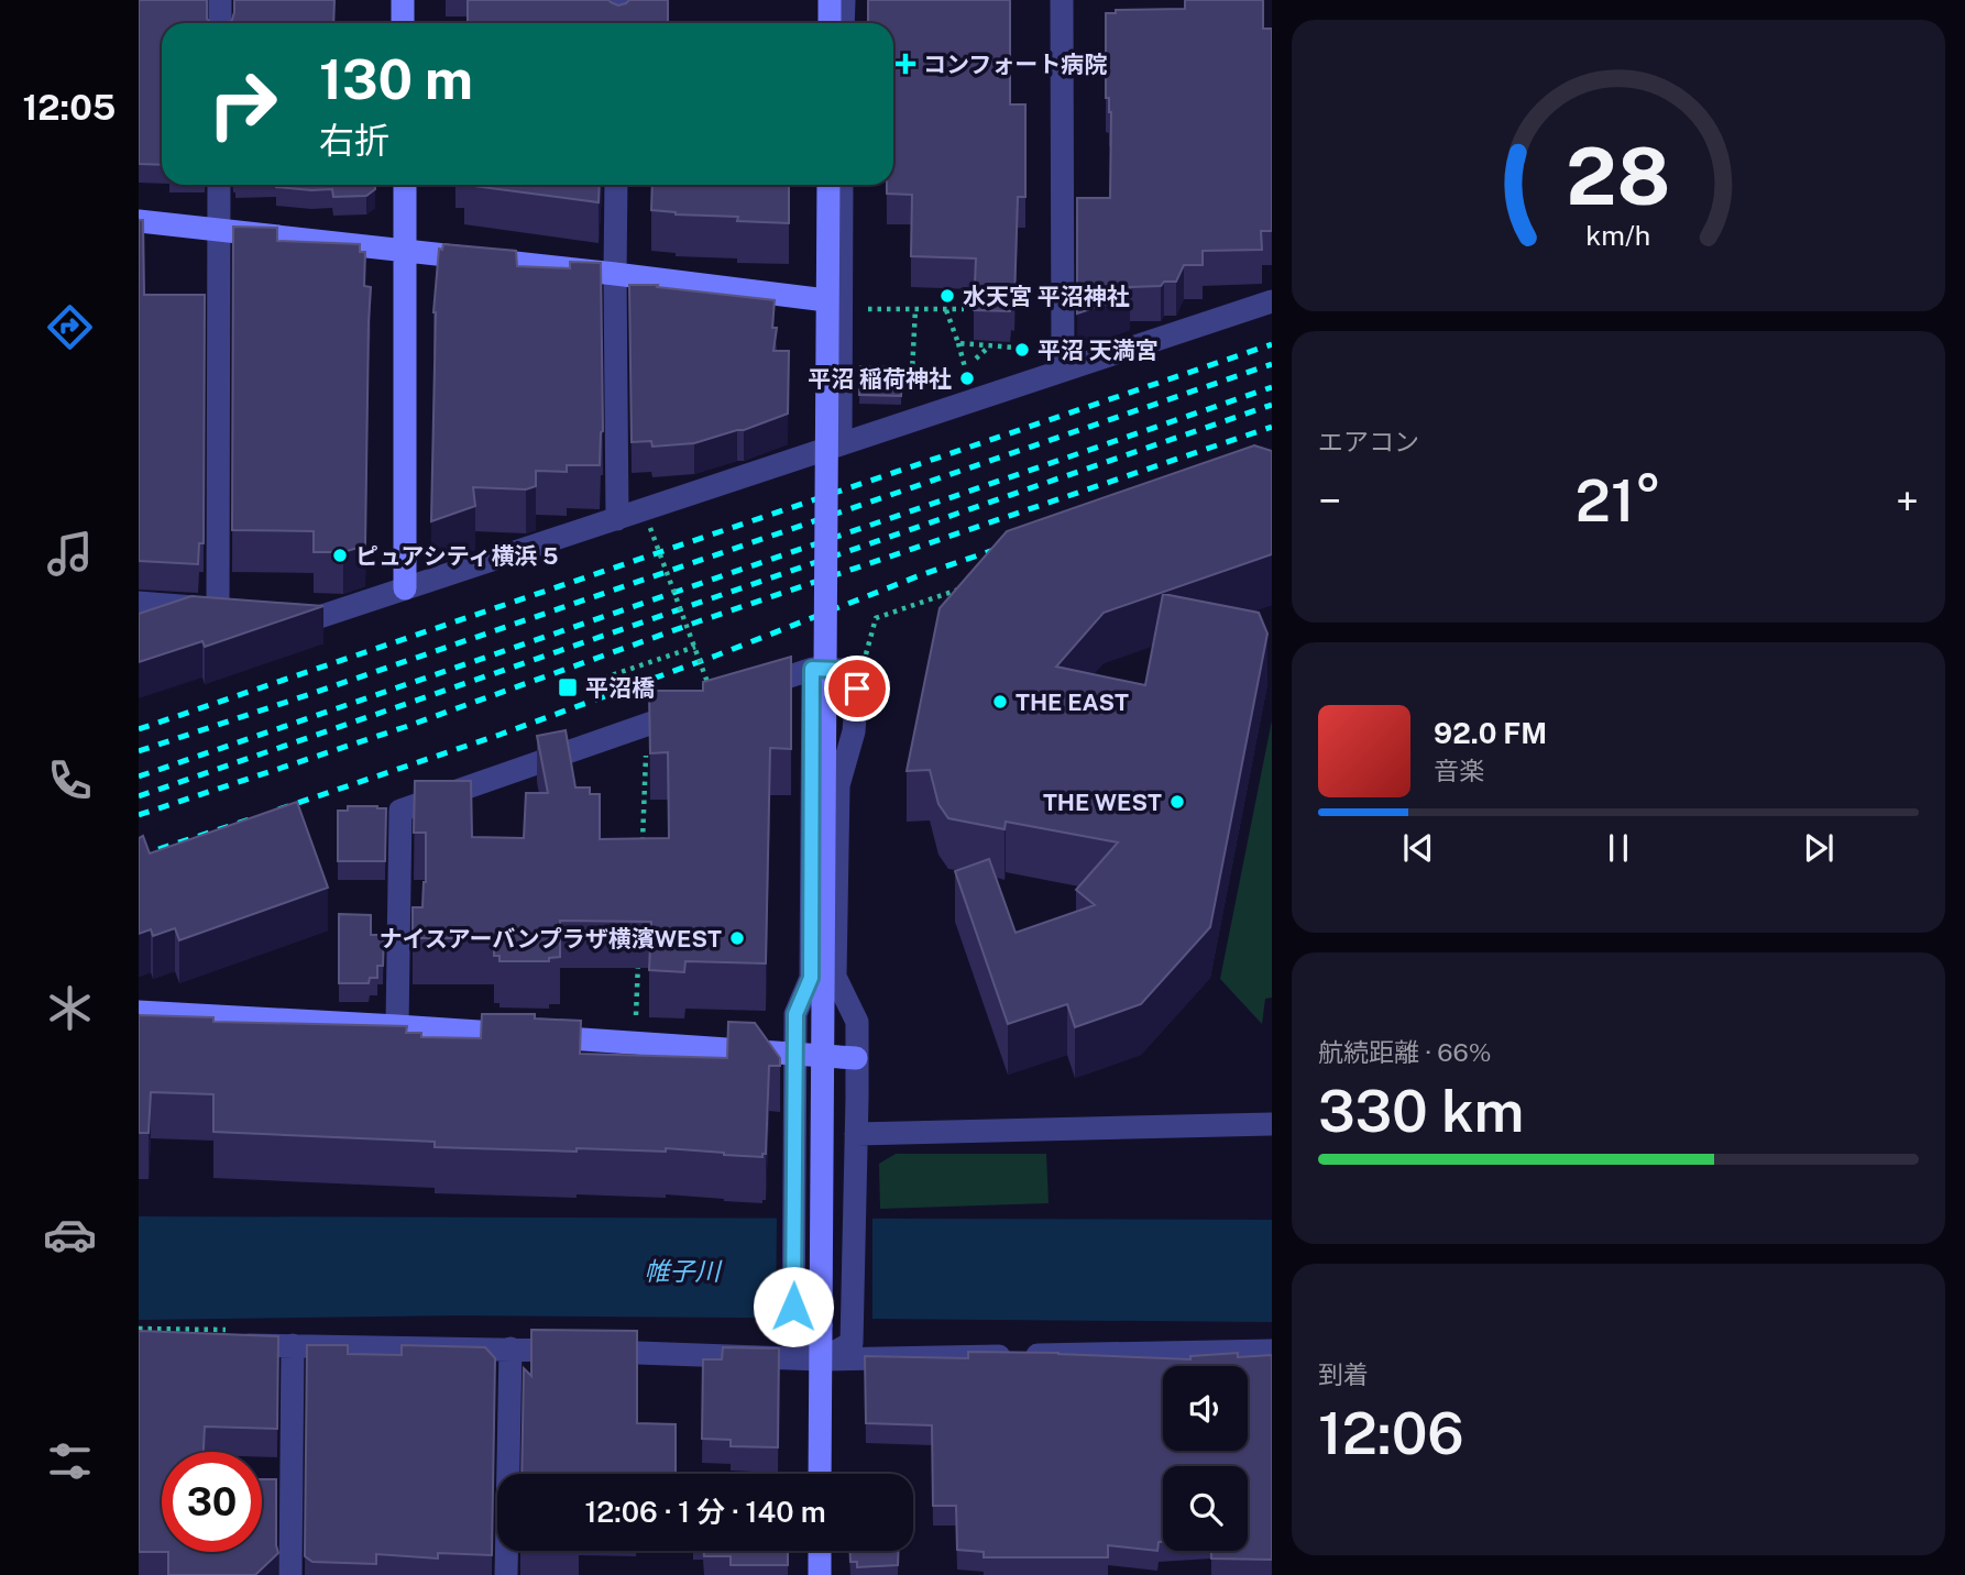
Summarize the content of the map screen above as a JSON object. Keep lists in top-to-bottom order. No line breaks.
{"water":["帷子川"],"places":{"health":["コンフォート病院"],"other":["水天宮 平沼神社","平沼 天満宮","平沼 稲荷神社","ピュアシティ横浜 5","THE EAST","THE WEST","ナイスアーバンプラザ横濱WEST"],"transit":["平沼橋"]},"page":{"tabs":"12:05","turn":["130 m","右折"],"tile":["エアコン",["航続距離 · 66%","330 km"],["到着","12:06"]],"heat":["−","21°","+"],"song":["92.0 FM","音楽"],"limit":"30","trip":"12:06 · 1 分 · 140 m","gauge":["28","km/h"]}}
